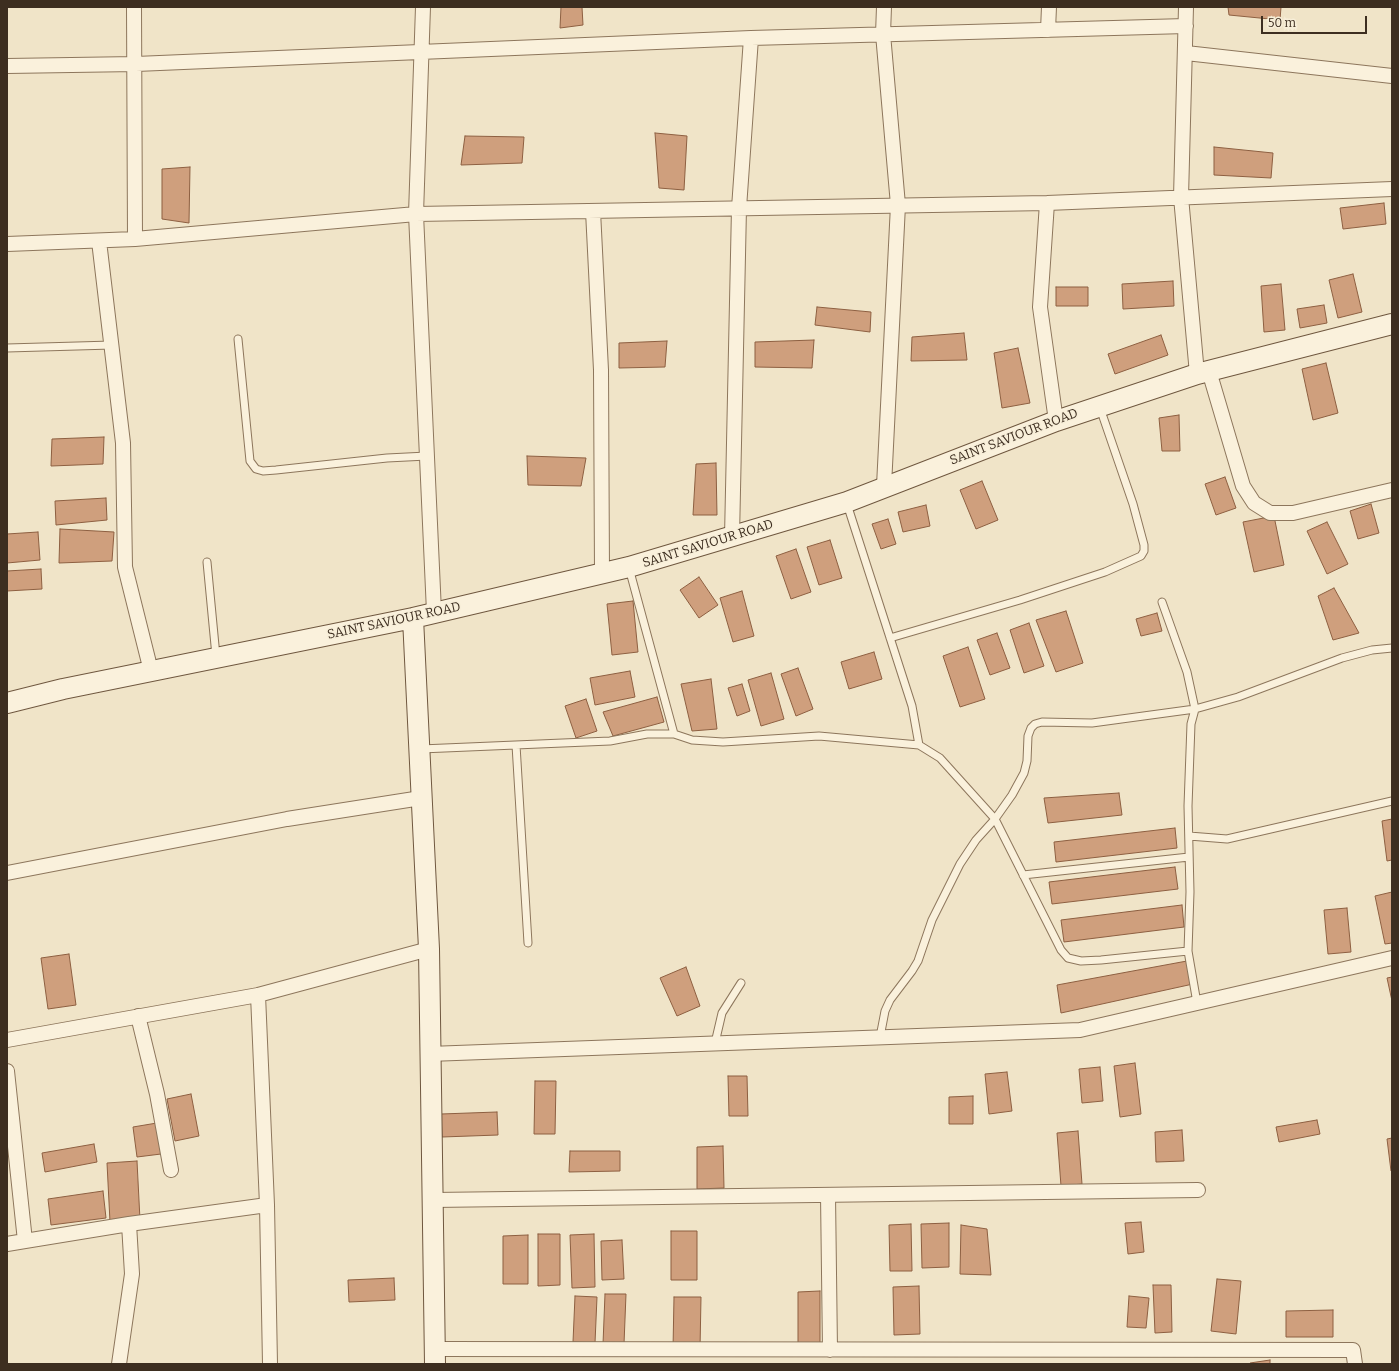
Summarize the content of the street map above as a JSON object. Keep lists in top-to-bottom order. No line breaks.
{"streets":{"street":["SAINT SAVIOUR ROAD"]},"scale_bar":"50 m"}
